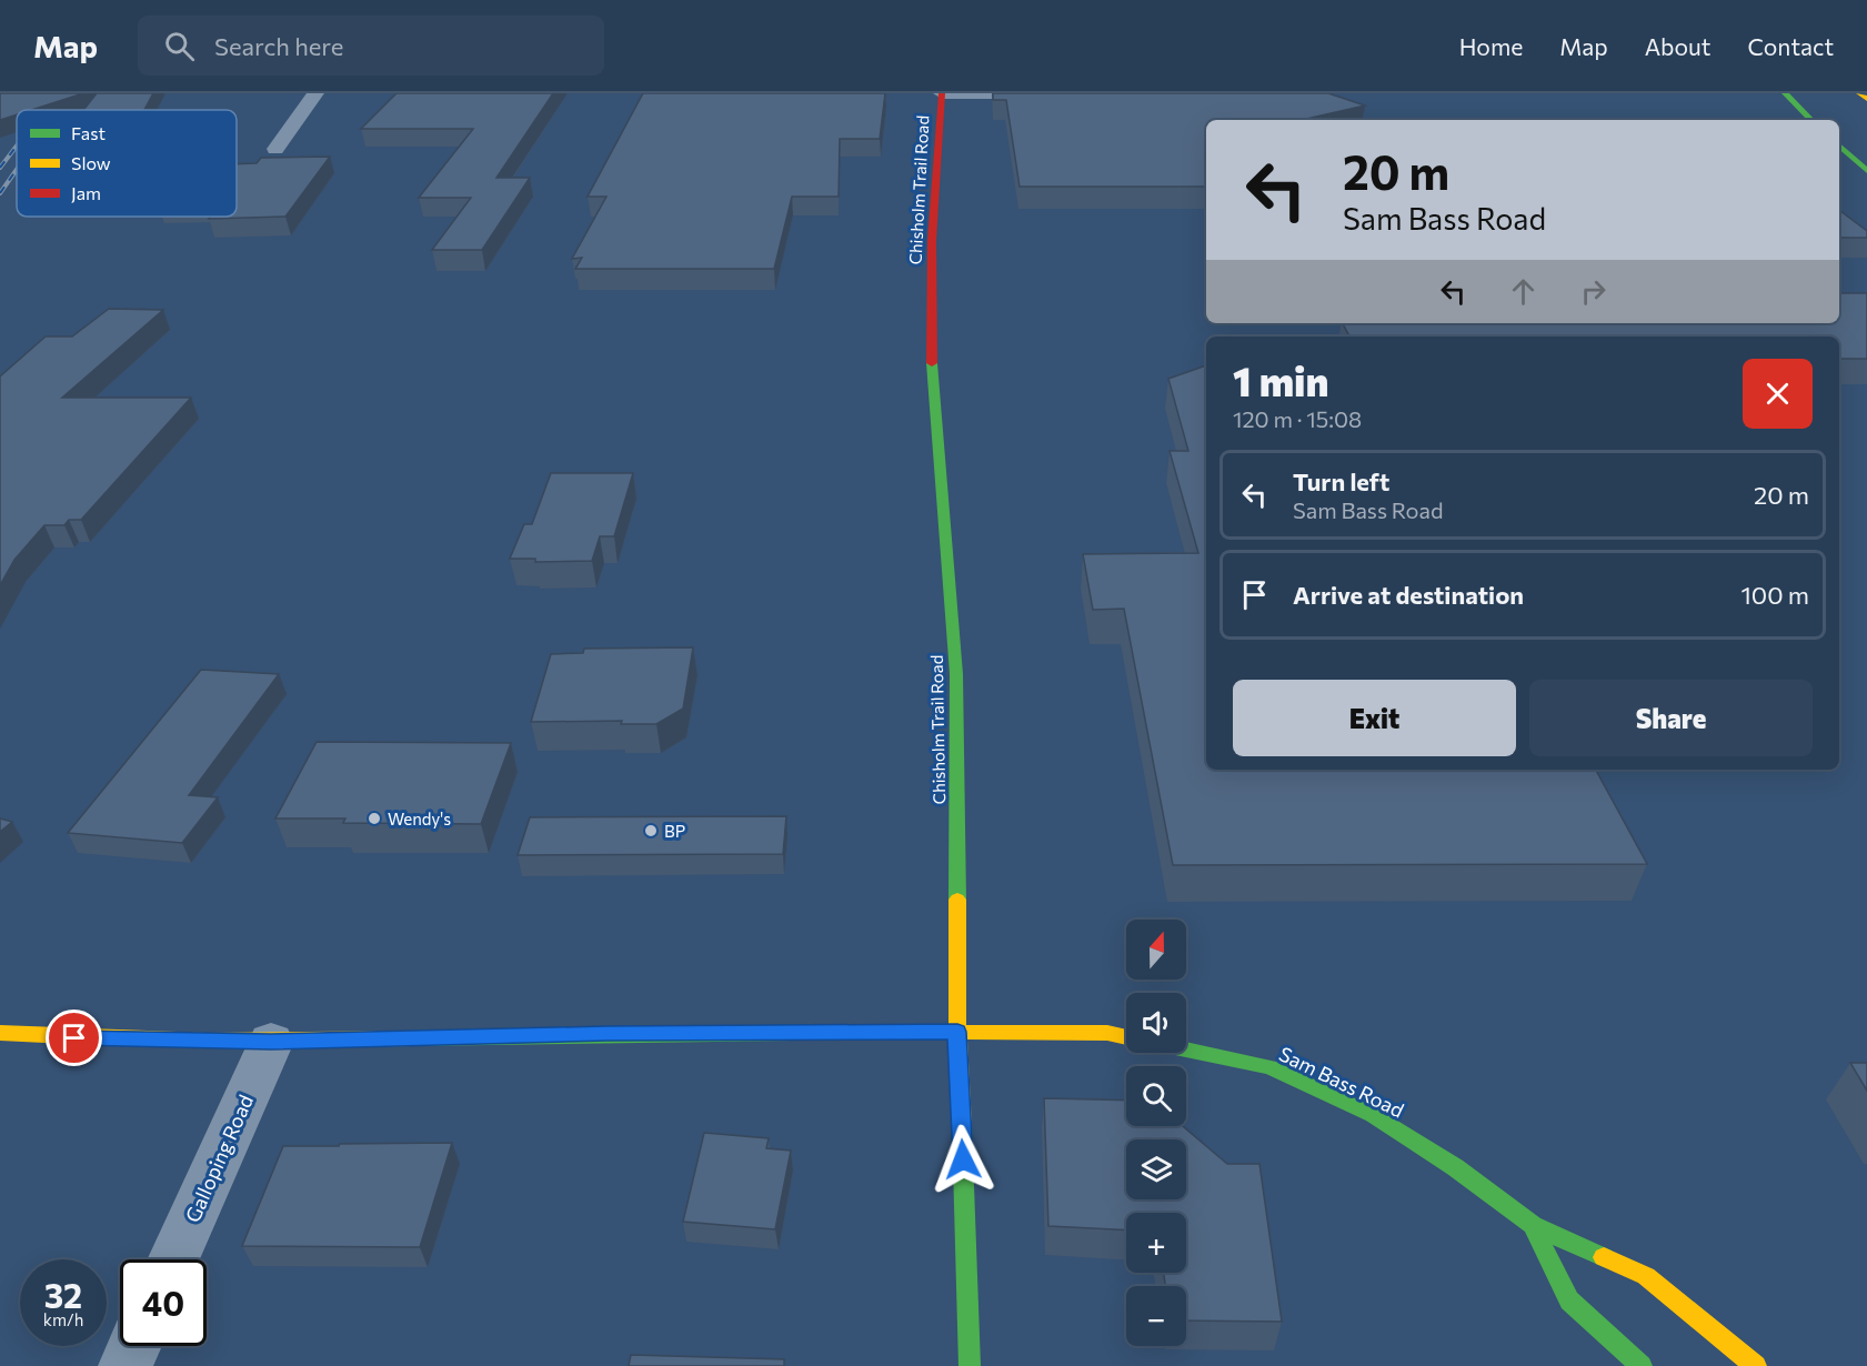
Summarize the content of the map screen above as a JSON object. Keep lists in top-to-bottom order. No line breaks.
{"streets":{"main road":["Chisholm Trail Road","Sam Bass Road"],"street":["Galloping Road"]},"places":["Wendy's","BP"],"legend":["Fast","Slow","Jam"],"north":"top","page":{"header":"Map","search":"Search here","nav":["Home","Map","About","Contact"],"turn":["20 m","Sam Bass Road"],"heading":["1 min","120 m · 15:08"],"list":[{"name":"Turn left","note":"Sam Bass Road","value":"20 m"},{"name":"Arrive at destination","value":"100 m"}],"buttons":["Exit","Share"],"map_buttons":["+","−"],"speed":"32 km/h","limit":"40"}}
